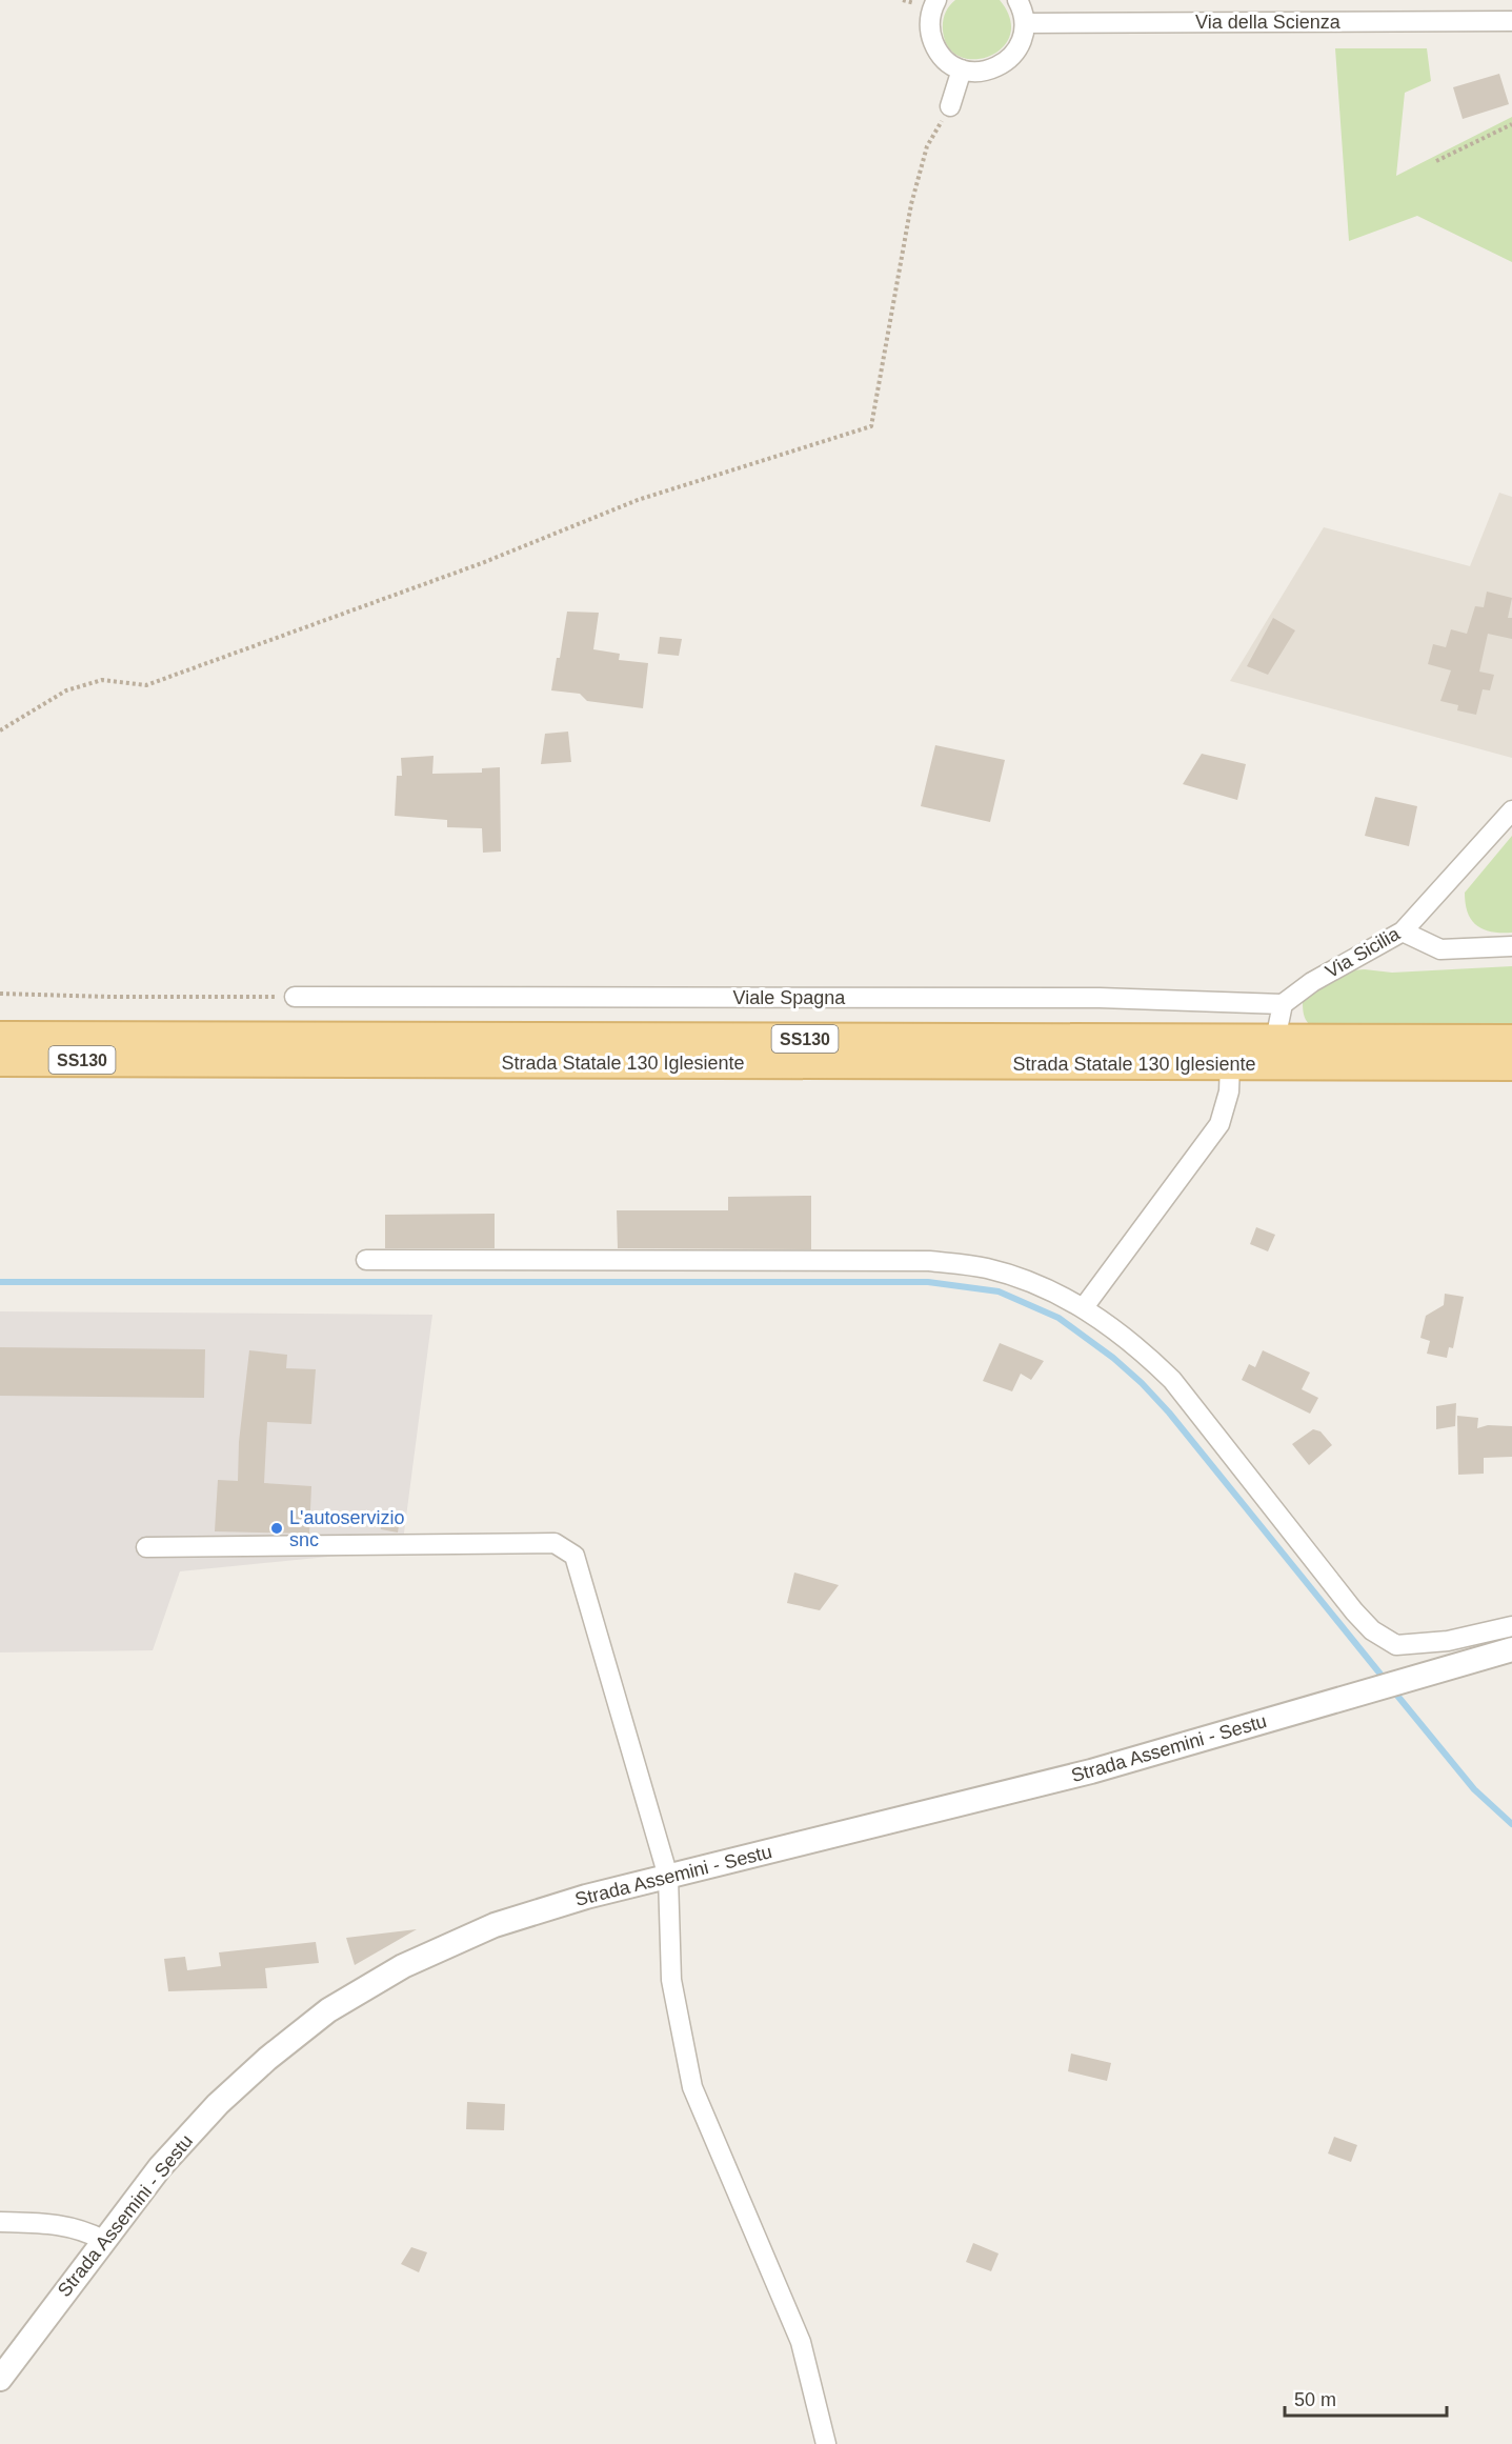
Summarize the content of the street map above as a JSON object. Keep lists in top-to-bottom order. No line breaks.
{"streets":{"main road":["SS130","Strada Statale 130 Iglesiente"],"street":["Via della Scienza","Via Sicilia","Viale Spagna","Strada Assemini - Sestu"]},"crossings":[["Via Sicilia","Viale Spagna"]],"places":["L'autoservizio snc"],"scale_bar":"50 m"}
